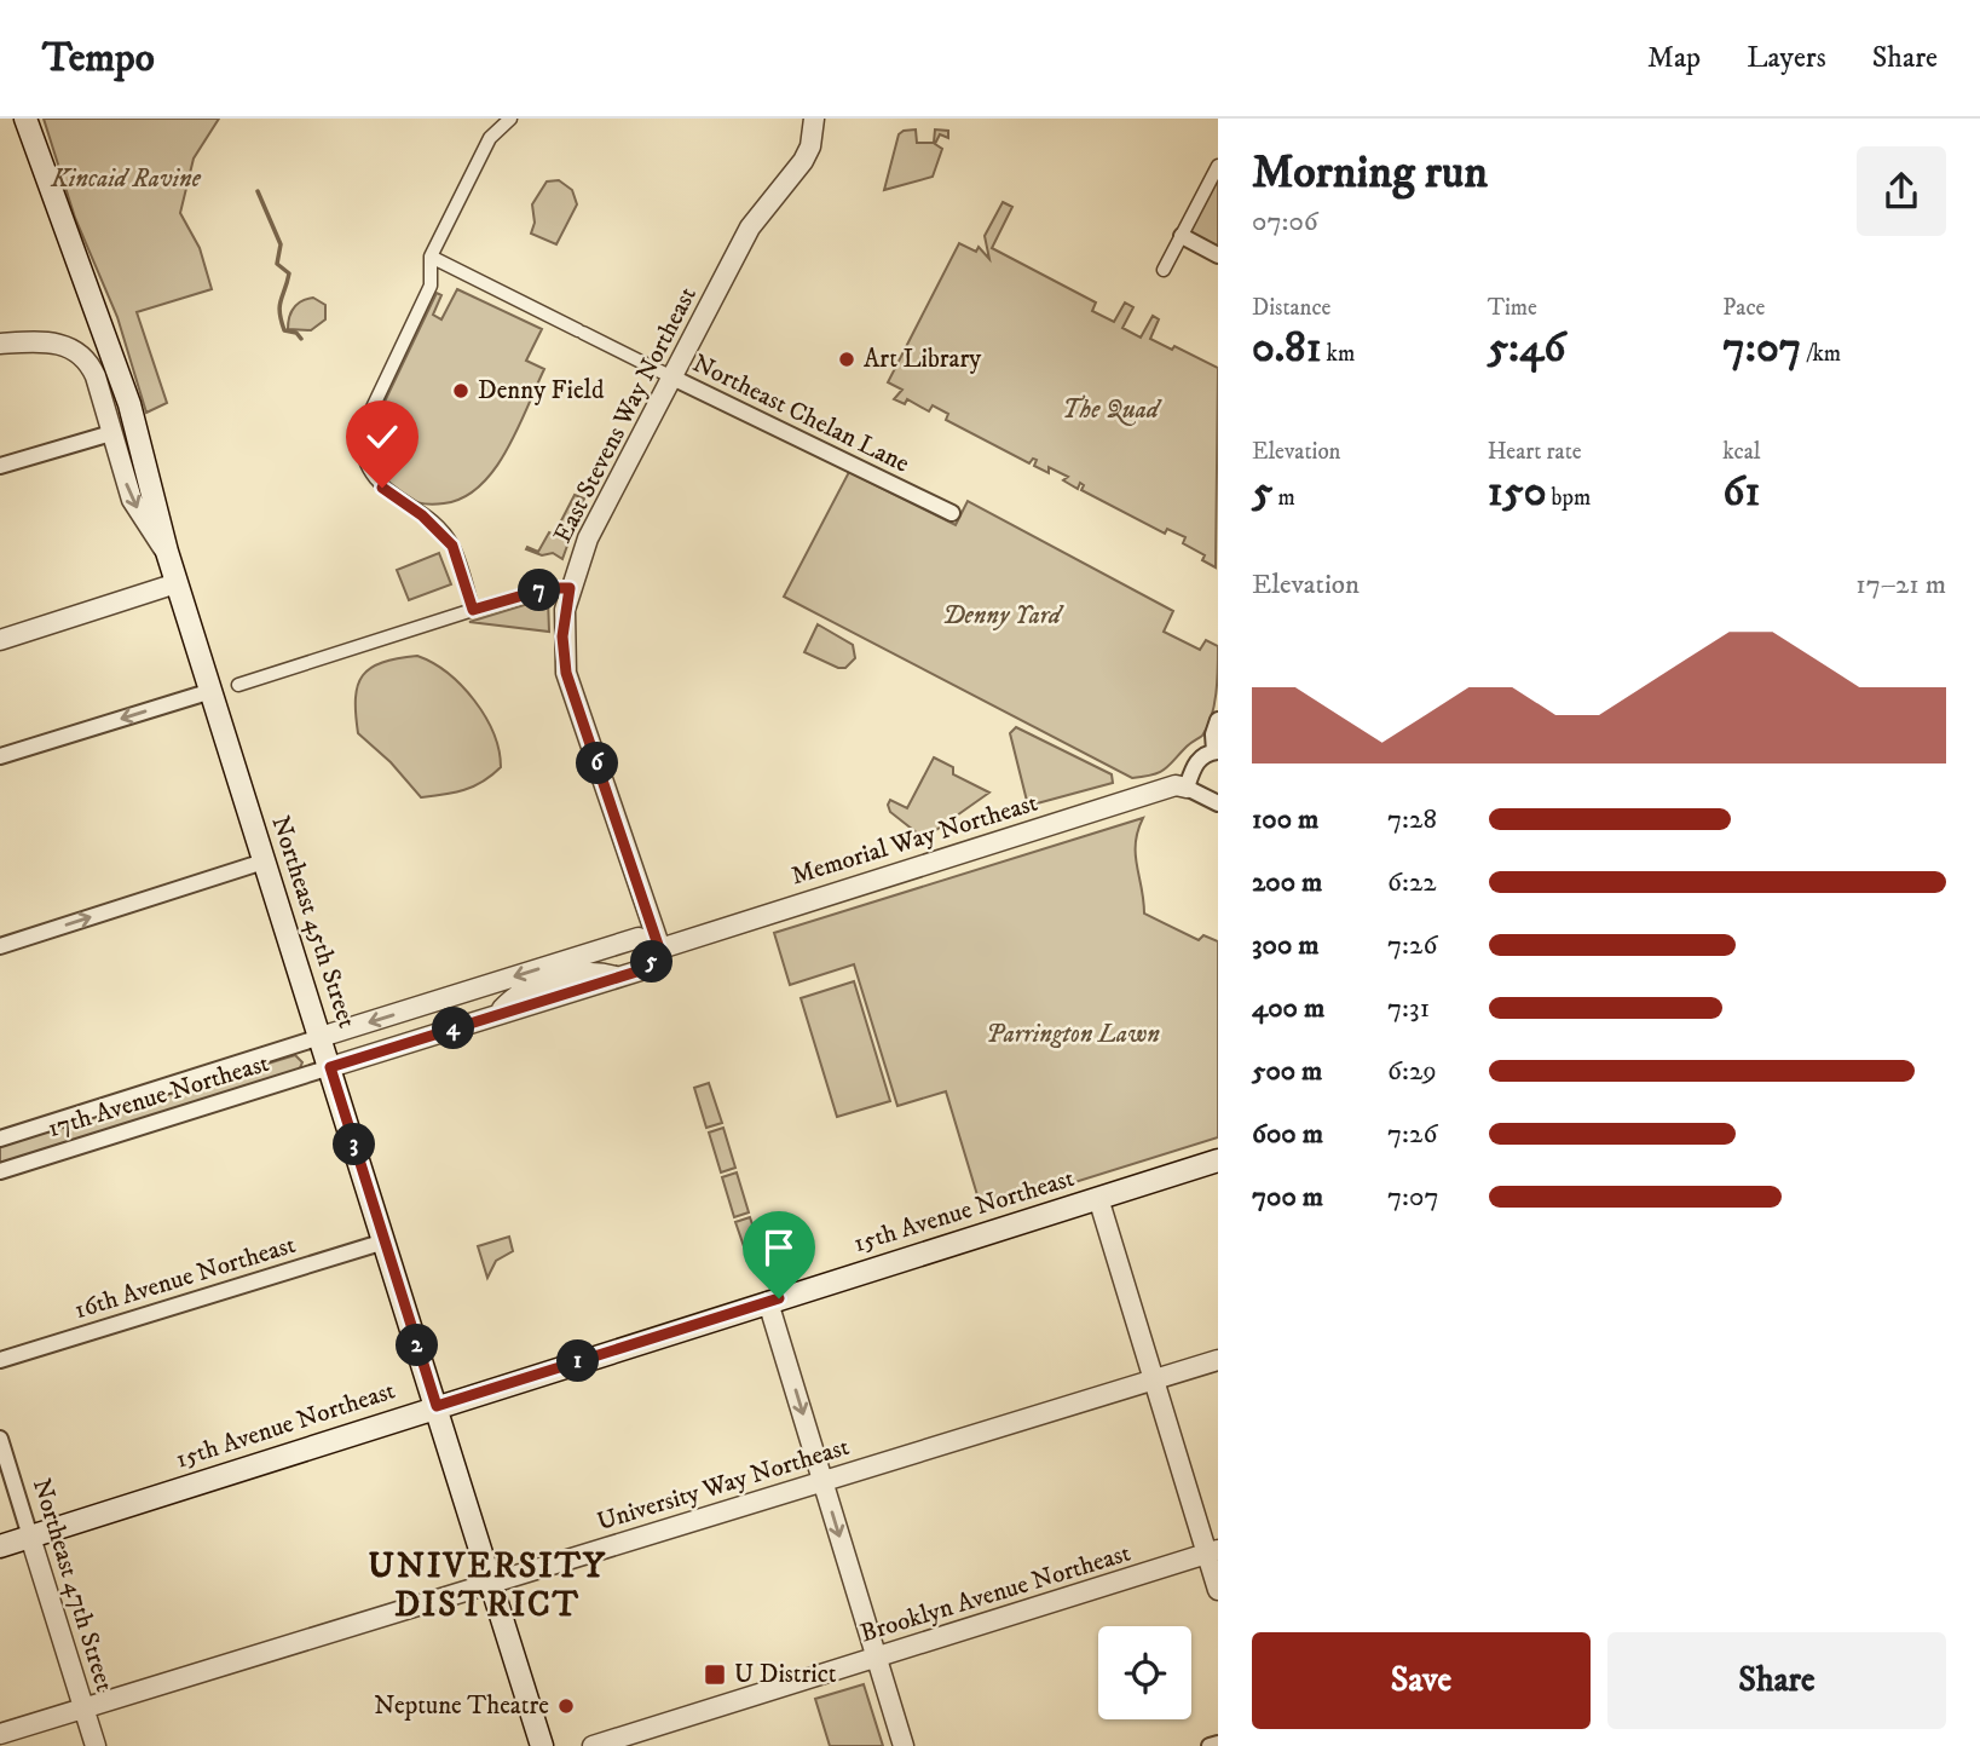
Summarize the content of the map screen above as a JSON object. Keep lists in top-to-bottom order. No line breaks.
{"streets":{"main road":["Northeast 45th Street","15th Avenue Northeast"],"street":["Northeast Chelan Lane","East Stevens Way Northeast","Memorial Way Northeast","17th Avenue Northeast","16th Avenue Northeast","University Way Northeast","Northeast 47th Street","Brooklyn Avenue Northeast"]},"crossings":[["Northeast Chelan Lane","East Stevens Way Northeast"],["East Stevens Way Northeast","Memorial Way Northeast"],["Memorial Way Northeast","Northeast 45th Street"],["Memorial Way Northeast","17th Avenue Northeast"],["Northeast 45th Street","17th Avenue Northeast"],["Northeast 45th Street","15th Avenue Northeast"],["Northeast 45th Street","16th Avenue Northeast"],["Northeast 45th Street","University Way Northeast"],["15th Avenue Northeast","Northeast 47th Street"],["University Way Northeast","Northeast 47th Street"]],"districts":["UNIVERSITY DISTRICT"],"parks":["Kincaid Ravine","The Quad","Denny Yard","Parrington Lawn"],"places":{"other":["Art Library","Denny Field","Neptune Theatre"],"transit":["U District"]},"page":{"header":"Tempo","nav":["Map","Layers","Share"],"heading":["Morning run","07:06"],"stats":[["Distance","0.81 km"],["Time","5:46"],["Pace","7:07 /km"],["Elevation","5 m"],["Heart rate","150 bpm"],["kcal","61"]],"chart":["Elevation","17–21 m"],"pins":["7","6","5","4","3","2","1"],"list":[{"name":"100 m","note":"7:28"},{"name":"200 m","note":"6:22"},{"name":"300 m","note":"7:26"},{"name":"400 m","note":"7:31"},{"name":"500 m","note":"6:29"},{"name":"600 m","note":"7:26"},{"name":"700 m","note":"7:07"}],"buttons":["Save","Share"]}}
